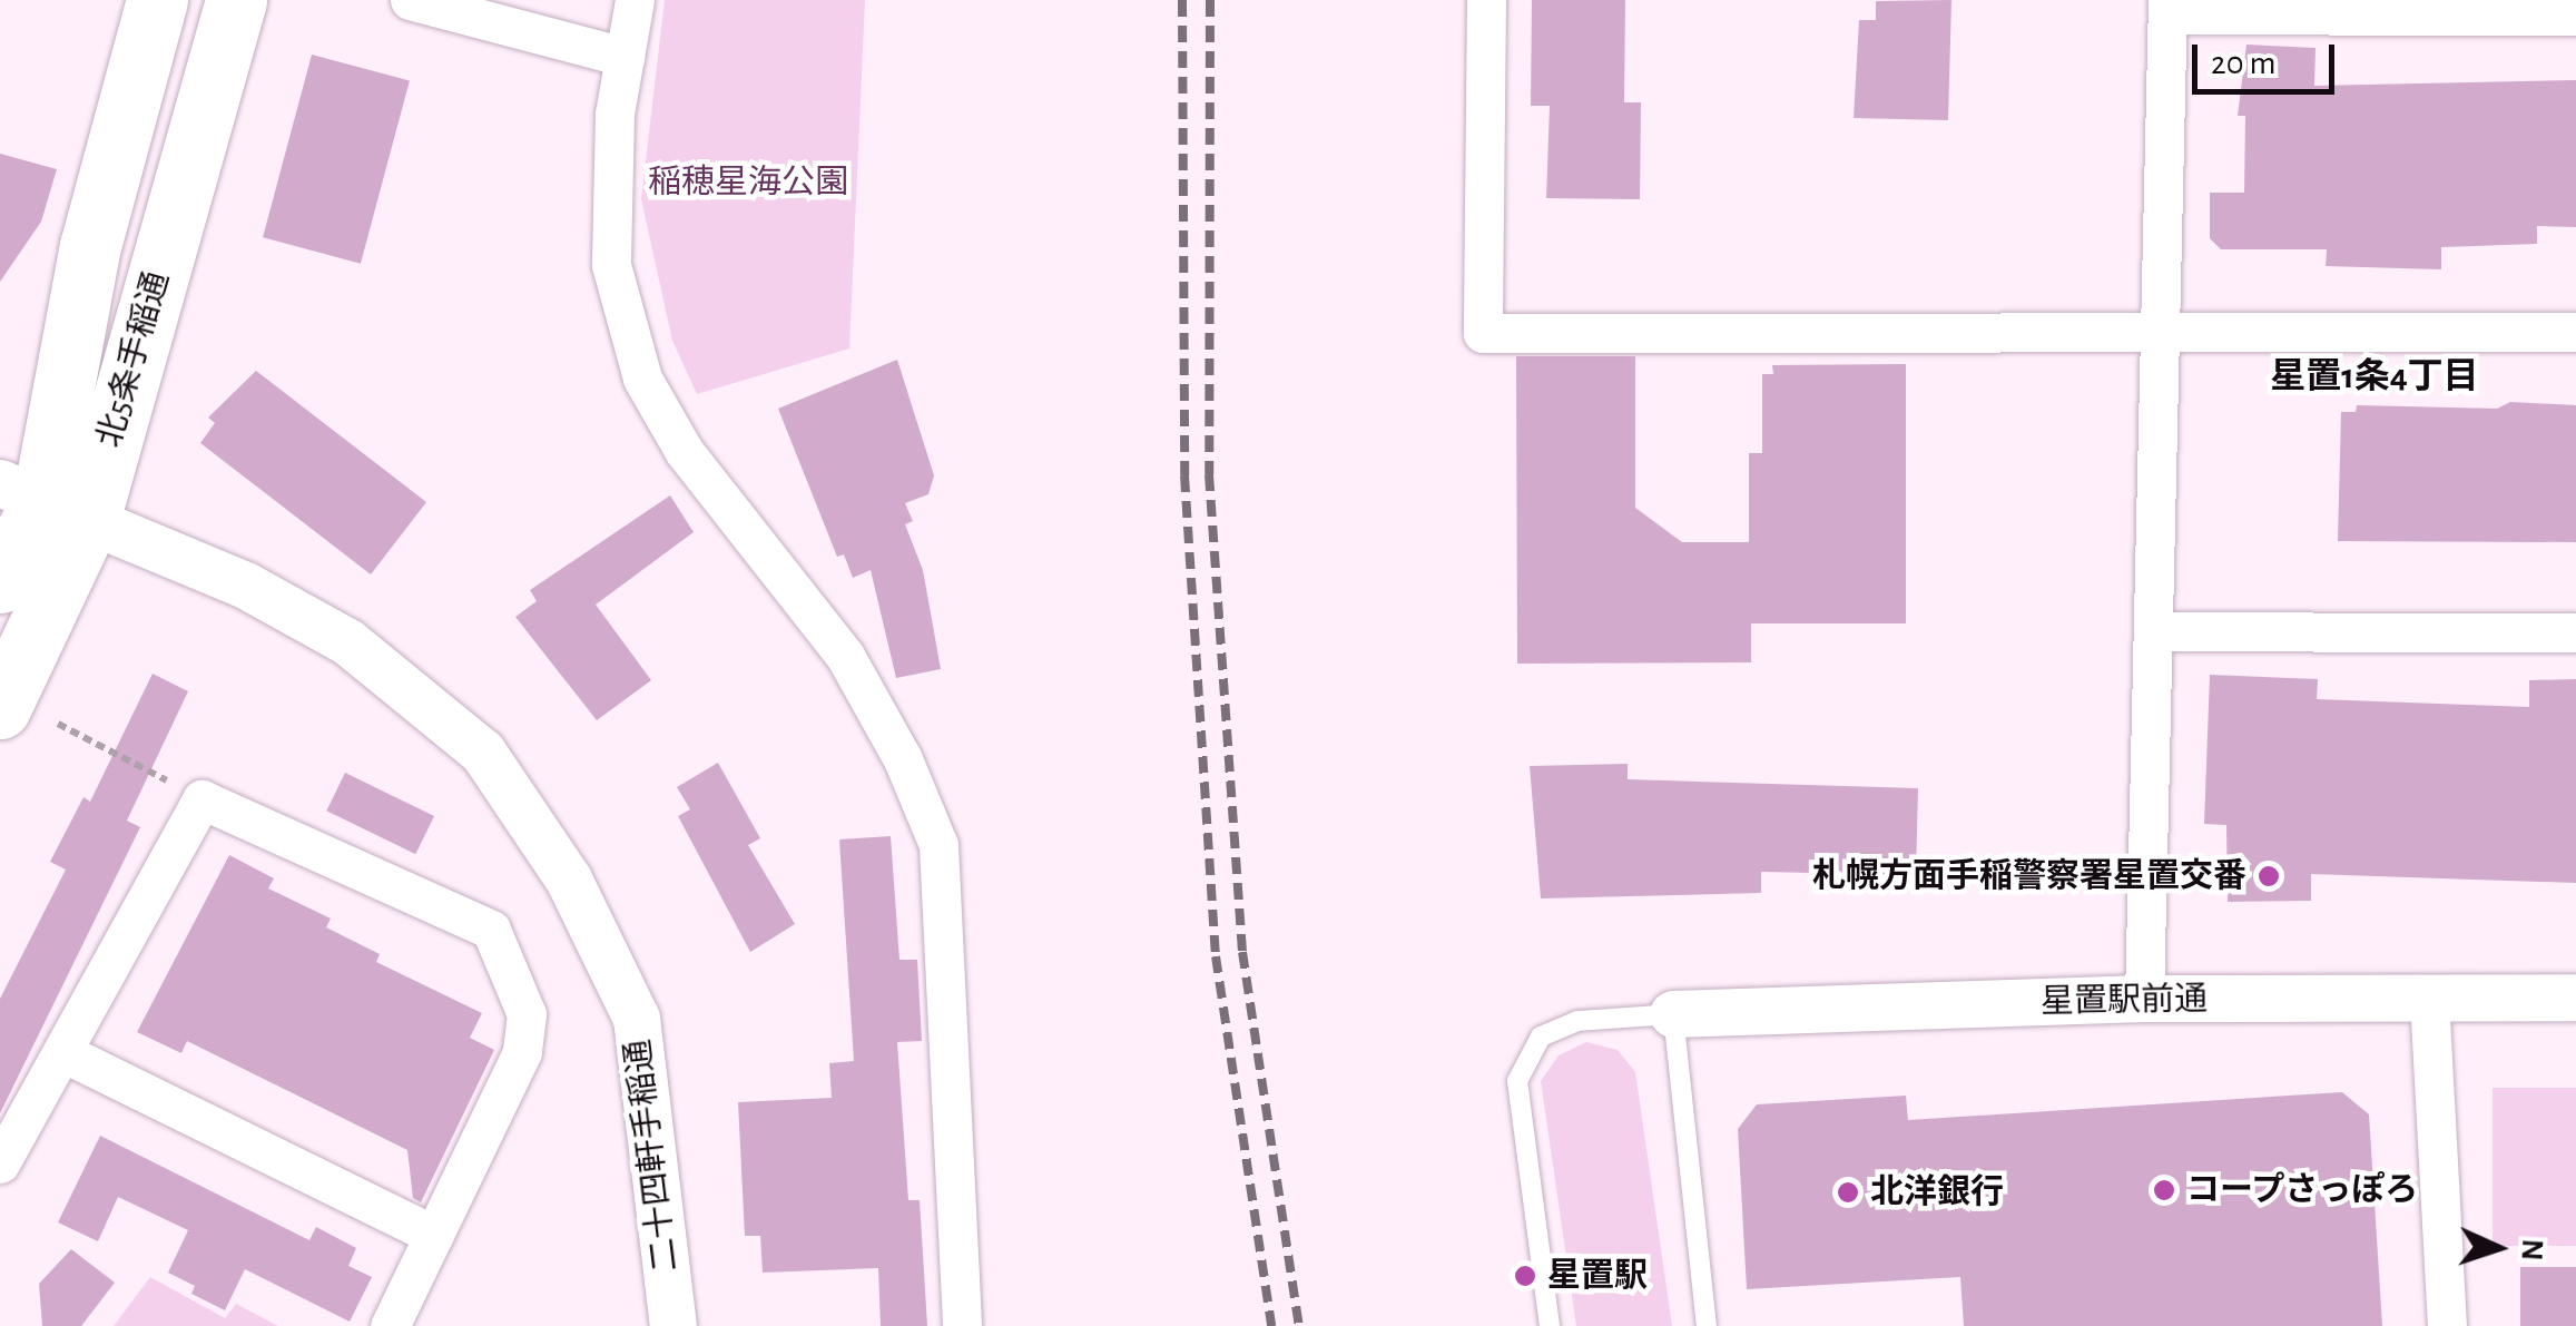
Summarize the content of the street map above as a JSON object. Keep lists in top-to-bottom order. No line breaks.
{"streets":{"highway":["北5条手稲通"],"street":["星置駅前通","二十四軒手稲通"]},"crossings":[["北5条手稲通","二十四軒手稲通"]],"districts":["星置1条4丁目"],"parks":["稲穂星海公園"],"places":["札幌方面手稲警察署星置交番","コープさっぽろ","北洋銀行","星置駅"],"scale_bar":"20 m","north":"right"}
